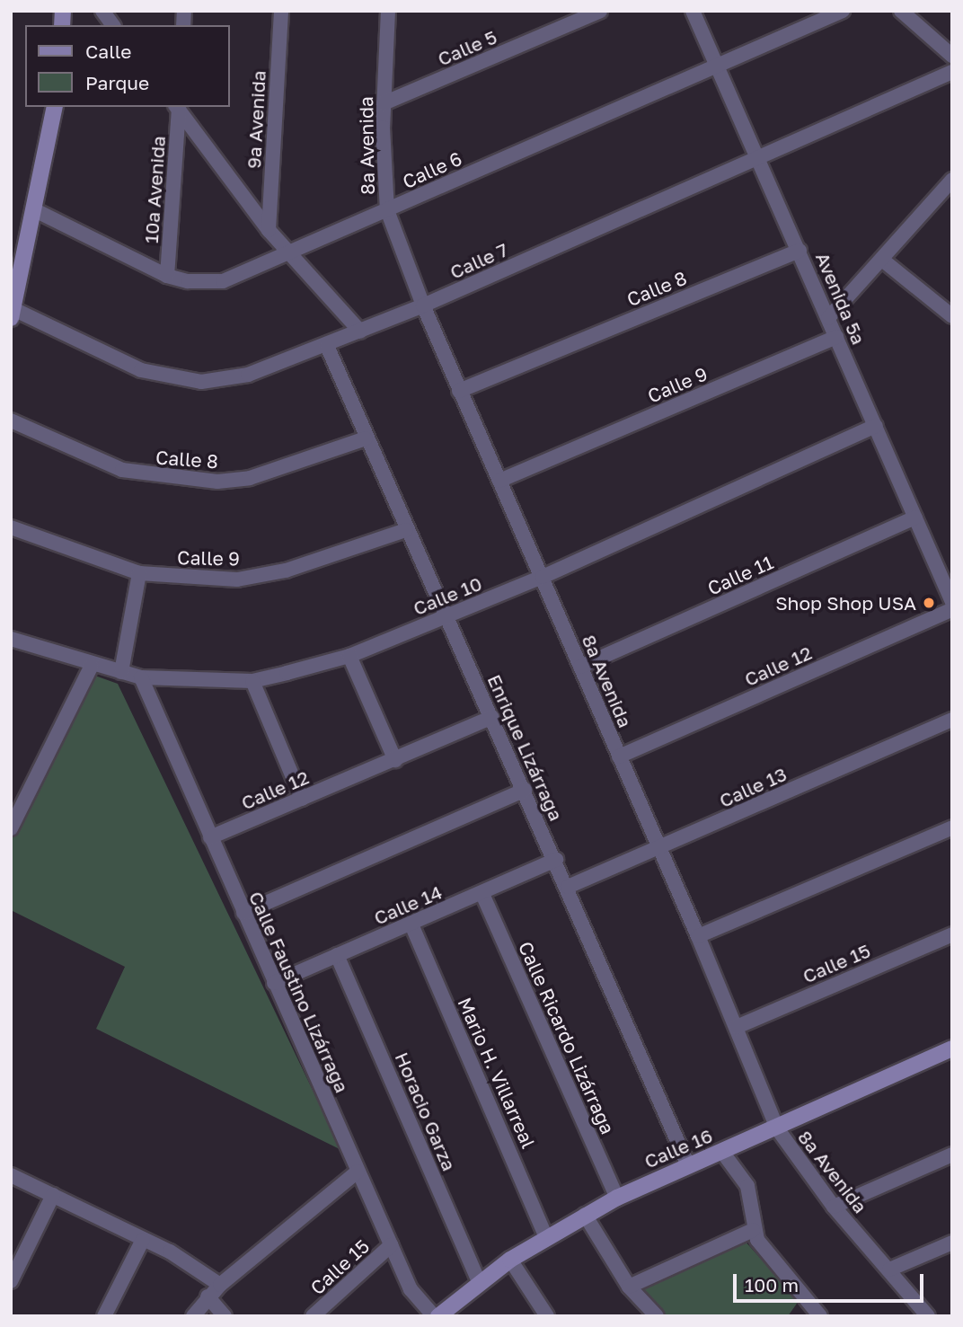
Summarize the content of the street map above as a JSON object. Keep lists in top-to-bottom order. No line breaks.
{"streets":{"street":["Calle 5","9a Avenida","8a Avenida","Calle 6","10a Avenida","Calle 7","Calle 8","Avenida 5a","Calle 9","Calle 11","Calle 10","Calle 12","Enrique Lizárraga","Calle 13","Calle 14","Calle 15","Calle Faustino Lizárraga","Calle Ricardo Lizárraga","Mario H. Villarreal","Horacio Garza","Calle 16"]},"crossings":[["Calle 5","8a Avenida"],["8a Avenida","Calle 6"],["8a Avenida","Calle 7"],["8a Avenida","Calle 8"],["8a Avenida","Calle 9"],["8a Avenida","Calle 11"],["8a Avenida","Calle 10"],["8a Avenida","Calle 12"],["8a Avenida","Calle 13"],["8a Avenida","Calle 15"],["8a Avenida","Calle 16"],["Calle 6","10a Avenida"],["Calle 6","Avenida 5a"],["Calle 7","Avenida 5a"],["Calle 7","Enrique Lizárraga"],["Calle 8","Avenida 5a"],["Calle 8","Enrique Lizárraga"],["Avenida 5a","Calle 9"],["Avenida 5a","Calle 11"],["Avenida 5a","Calle 10"],["Calle 9","Enrique Lizárraga"],["Calle 10","Enrique Lizárraga"],["Calle 10","Calle Faustino Lizárraga"],["Calle 12","Enrique Lizárraga"],["Calle 12","Calle Faustino Lizárraga"],["Enrique Lizárraga","Calle 13"],["Enrique Lizárraga","Calle 14"],["Enrique Lizárraga","Calle 16"],["Calle 14","Calle Faustino Lizárraga"],["Calle 14","Calle Ricardo Lizárraga"],["Calle 14","Mario H. Villarreal"],["Calle 14","Horacio Garza"],["Calle 15","Calle Faustino Lizárraga"],["Calle Faustino Lizárraga","Calle 16"],["Calle Ricardo Lizárraga","Calle 16"],["Mario H. Villarreal","Calle 16"],["Horacio Garza","Calle 16"]],"places":["Shop Shop USA"],"legend":["Calle","Parque"],"scale_bar":"100 m"}
